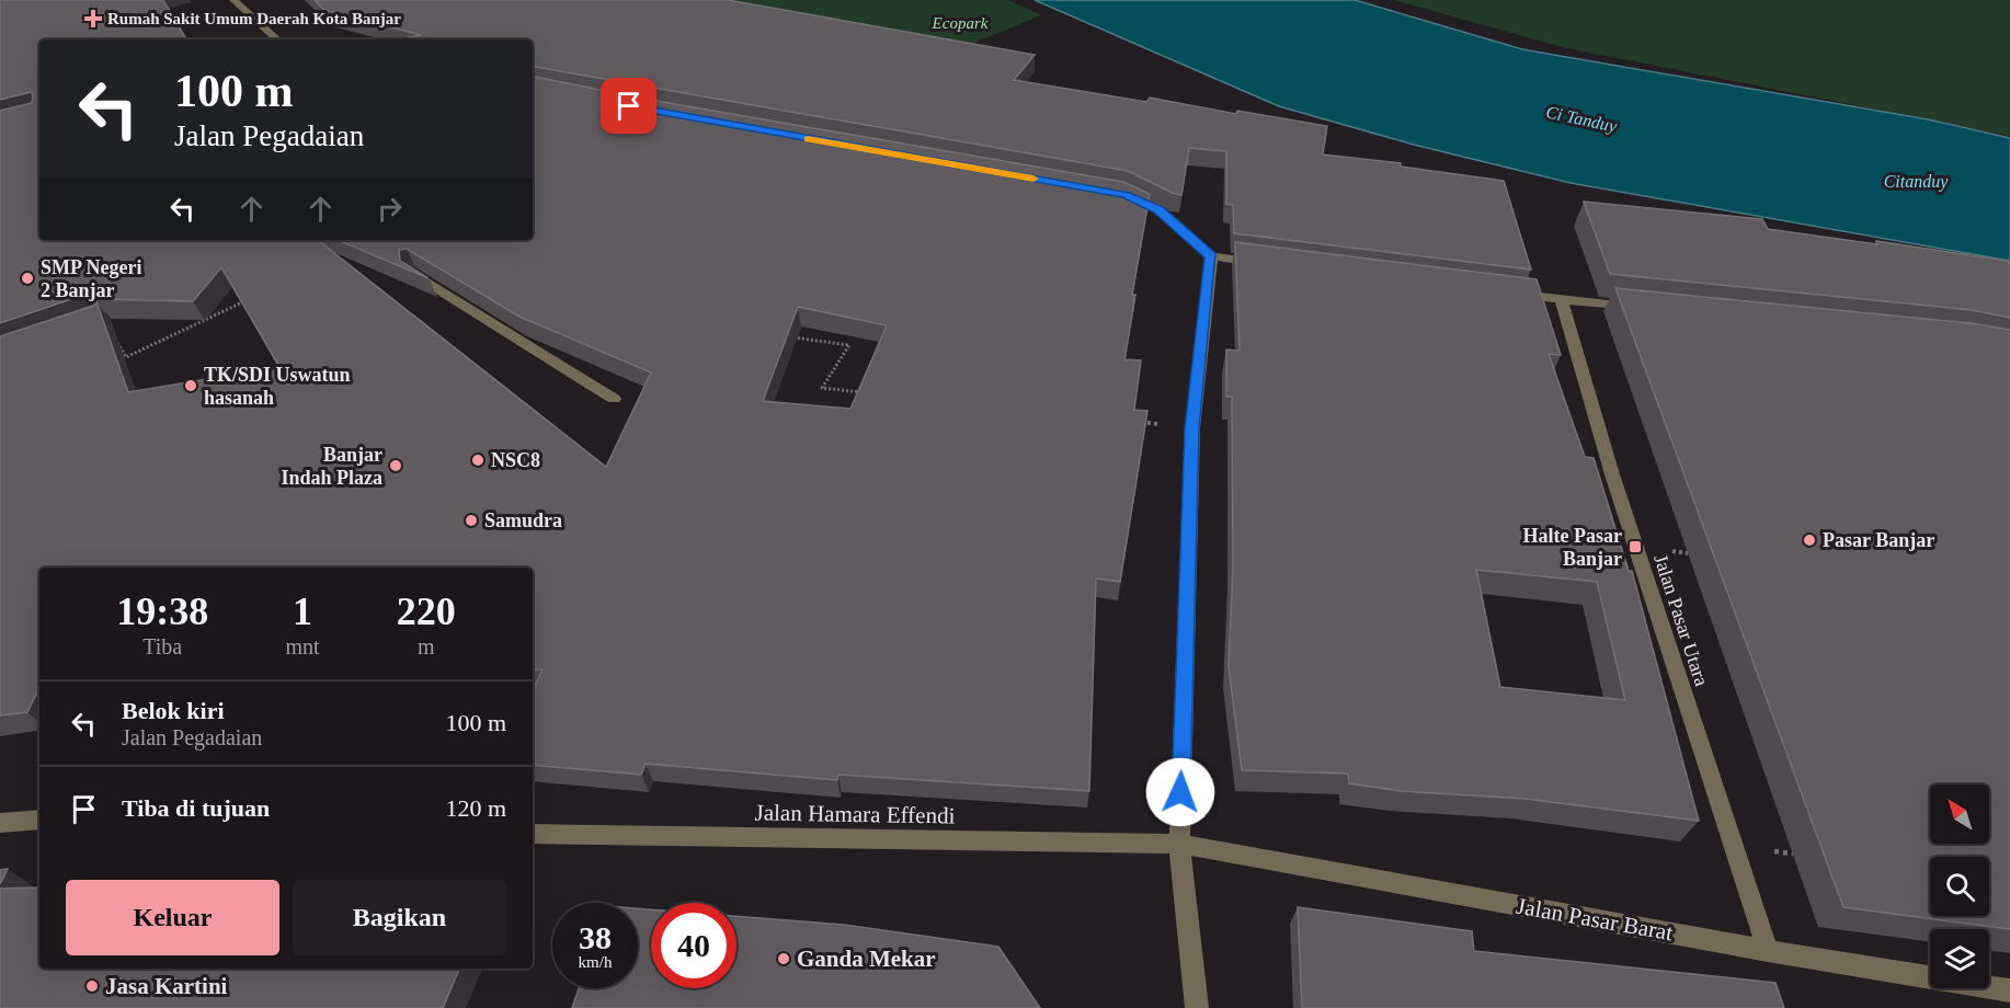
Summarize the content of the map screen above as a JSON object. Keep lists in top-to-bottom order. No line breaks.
{"streets":{"street":["Jalan Pasar Utara","Jalan Hamara Effendi","Jalan Pasar Barat"]},"crossings":[["Jalan Pasar Utara","Jalan Pasar Barat"],["Jalan Hamara Effendi","Jalan Pasar Barat"]],"water":["Ci Tanduy","Citanduy"],"parks":["Ecopark"],"places":{"health":["Rumah Sakit Umum Daerah Kota Banjar"],"other":["SMP Negeri 2 Banjar","TK/SDI Uswatun hasanah","NSC8","Banjar Indah Plaza","Samudra","Pasar Banjar","Ganda Mekar","Jasa Kartini"],"transit":["Halte Pasar Banjar"]},"north":"top left","page":{"turn":["100 m","Jalan Pegadaian"],"eta":["19:38","Tiba","1","mnt","220","m"],"list":[{"name":"Belok kiri","note":"Jalan Pegadaian","value":"100 m"},{"name":"Tiba di tujuan","value":"120 m"}],"buttons":["Keluar","Bagikan"],"speed":"38 km/h","limit":"40"}}
